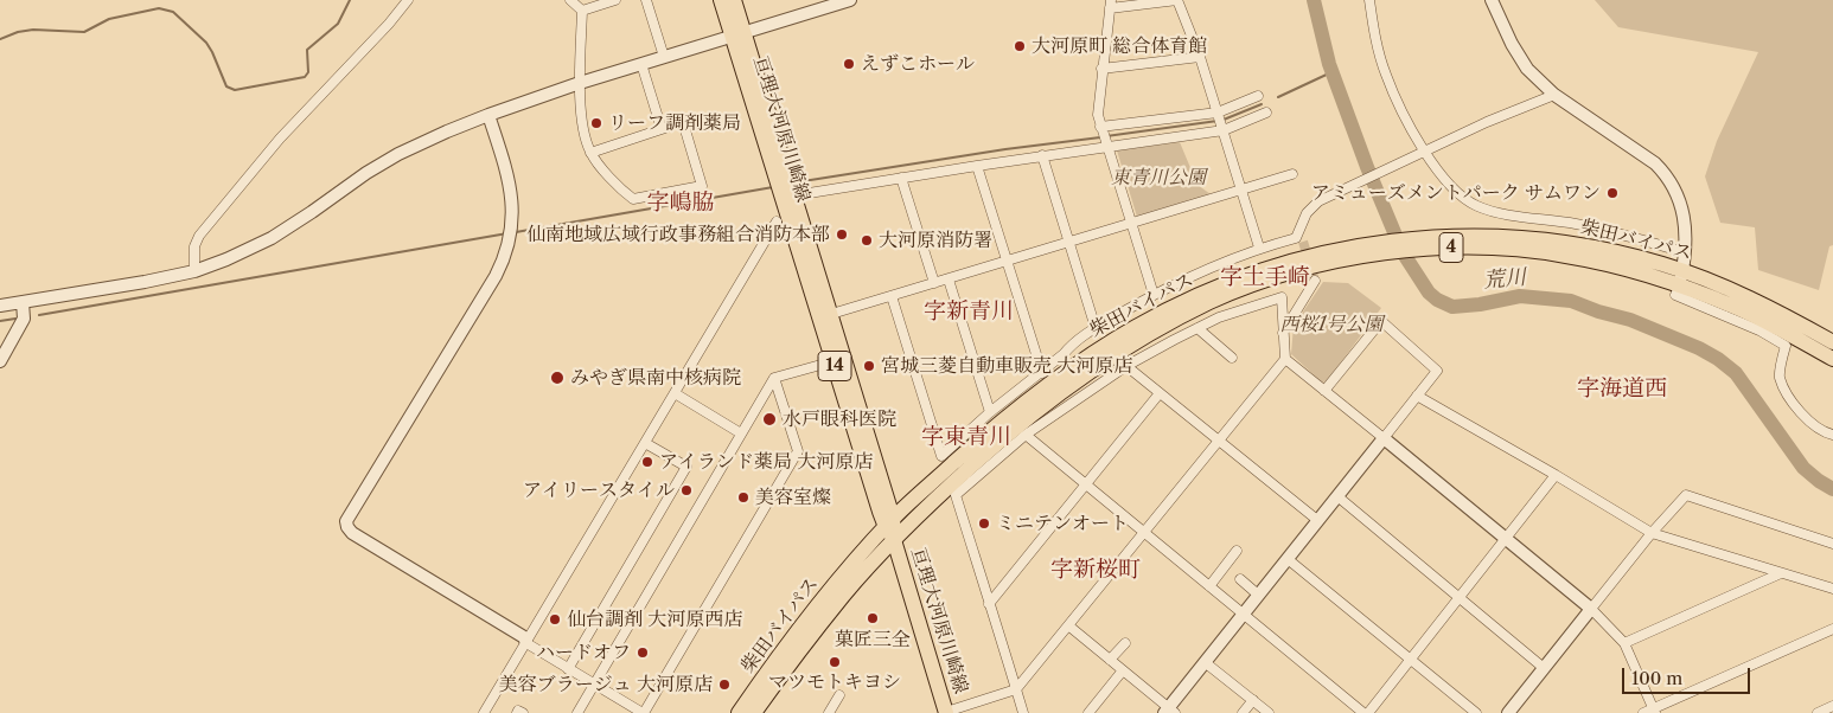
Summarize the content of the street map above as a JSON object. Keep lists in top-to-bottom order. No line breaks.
{"streets":{"main road":["亘理大河原川崎線","柴田バイパス","4","14"]},"crossings":[["亘理大河原川崎線","柴田バイパス"]],"districts":["字嶋脇","字土手崎","字新青川","字海道西","字東青川","字新桜町"],"water":["荒川"],"parks":["東青川公園","西桜1号公園"],"places":["大河原町 総合体育館","えずこホール","リーフ調剤薬局","アミューズメントパーク サムワン","仙南地域広域行政事務組合消防本部","大河原消防署","宮城三菱自動車販売 大河原店","みやぎ県南中核病院","水戸眼科医院","アイランド薬局 大河原店","アイリースタイル","美容室燦","ミニテンオート","菓匠三全","仙台調剤 大河原西店","ハードオフ","マツモトキヨシ","美容ブラージュ 大河原店"],"scale_bar":"100 m"}
